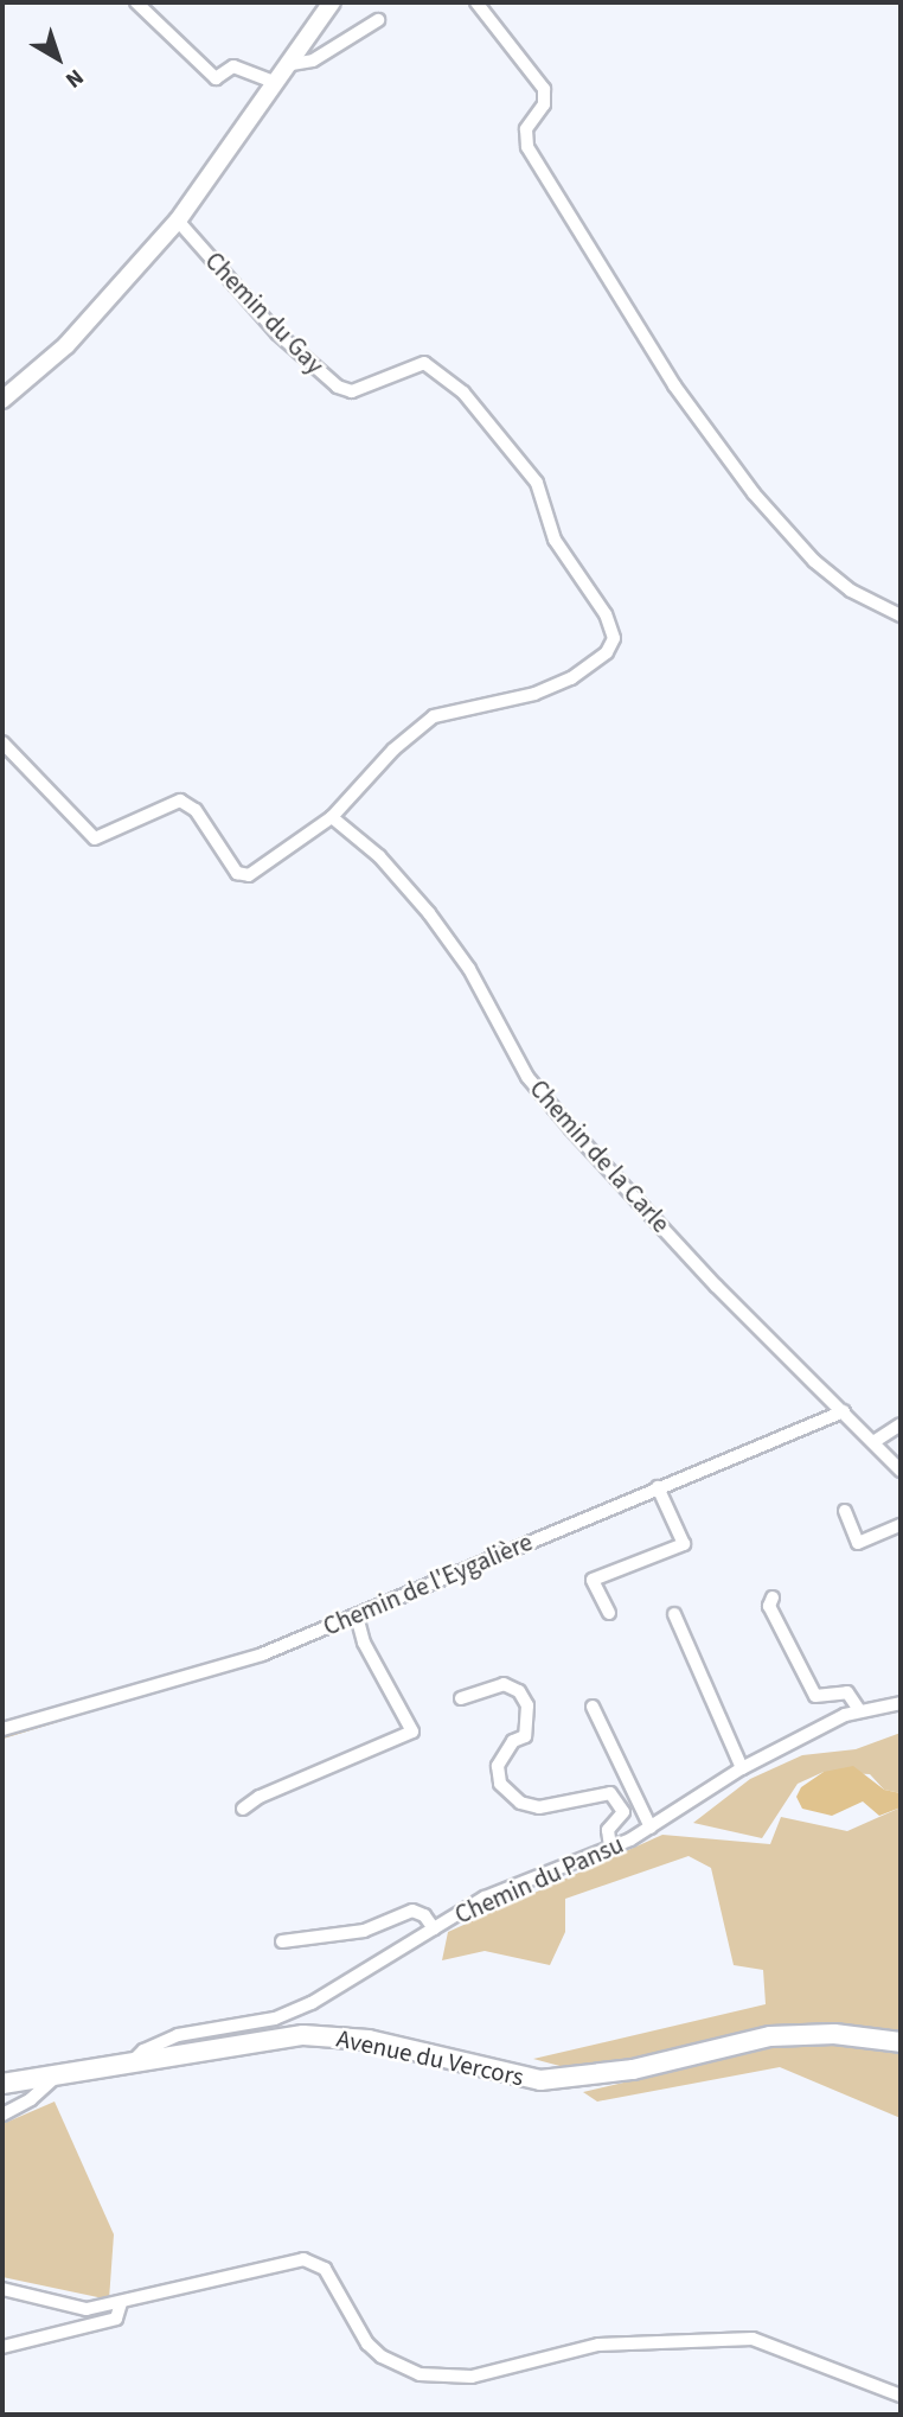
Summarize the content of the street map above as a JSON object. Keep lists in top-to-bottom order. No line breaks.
{"streets":{"main road":["Avenue du Vercors"],"street":["Chemin du Gay","Chemin de la Carle","Chemin de l'Eygalière","Chemin du Pansu"]},"crossings":[["Chemin du Gay","Chemin de la Carle"],["Chemin de la Carle","Chemin de l'Eygalière"],["Chemin du Pansu","Avenue du Vercors"]],"north":"bottom right"}
